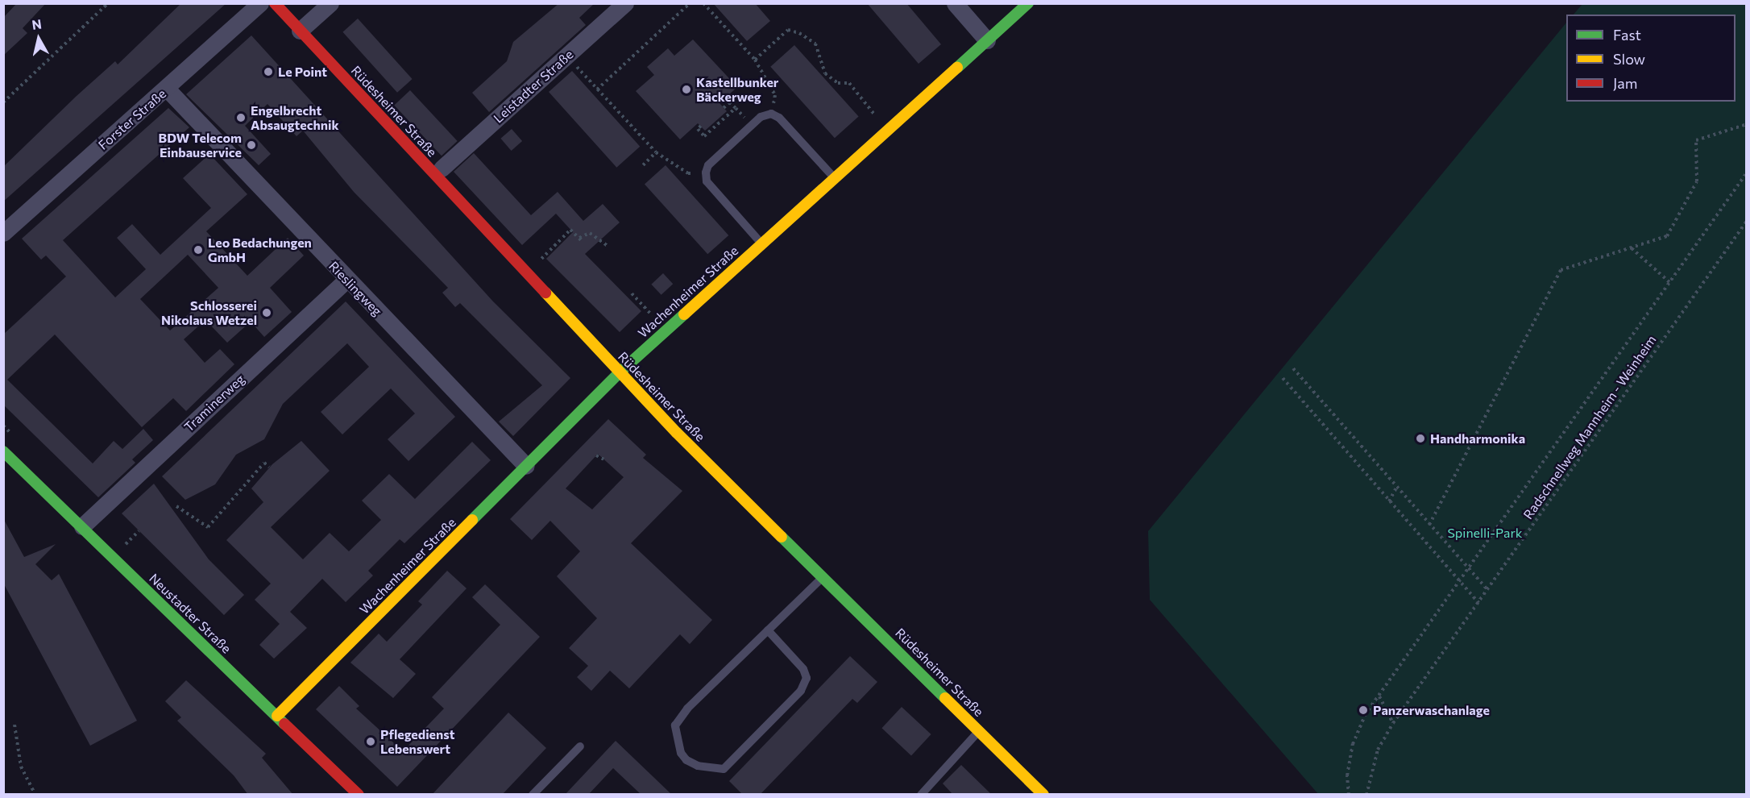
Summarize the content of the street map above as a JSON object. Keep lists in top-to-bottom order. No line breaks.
{"streets":{"street":["Leistadter Straße","Rüdesheimer Straße","Forster Straße","Rieslingweg","Wachenheimer Straße","Traminerweg","Neustadter Straße"],"path":["Radschnellweg Mannheim - Weinheim"]},"crossings":[["Rüdesheimer Straße","Wachenheimer Straße"],["Forster Straße","Rieslingweg"],["Rieslingweg","Wachenheimer Straße"],["Rieslingweg","Traminerweg"],["Wachenheimer Straße","Neustadter Straße"],["Traminerweg","Neustadter Straße"]],"parks":["Spinelli-Park"],"places":["Le Point","Kastellbunker Bäckerweg","Engelbrecht Absaugtechnik","BDW Telecom Einbauservice","Leo Bedachungen GmbH","Schlosserei Nikolaus Wetzel","Handharmonika","Panzerwaschanlage","Pflegedienst Lebenswert"],"legend":["Fast","Slow","Jam"],"north":"top"}
